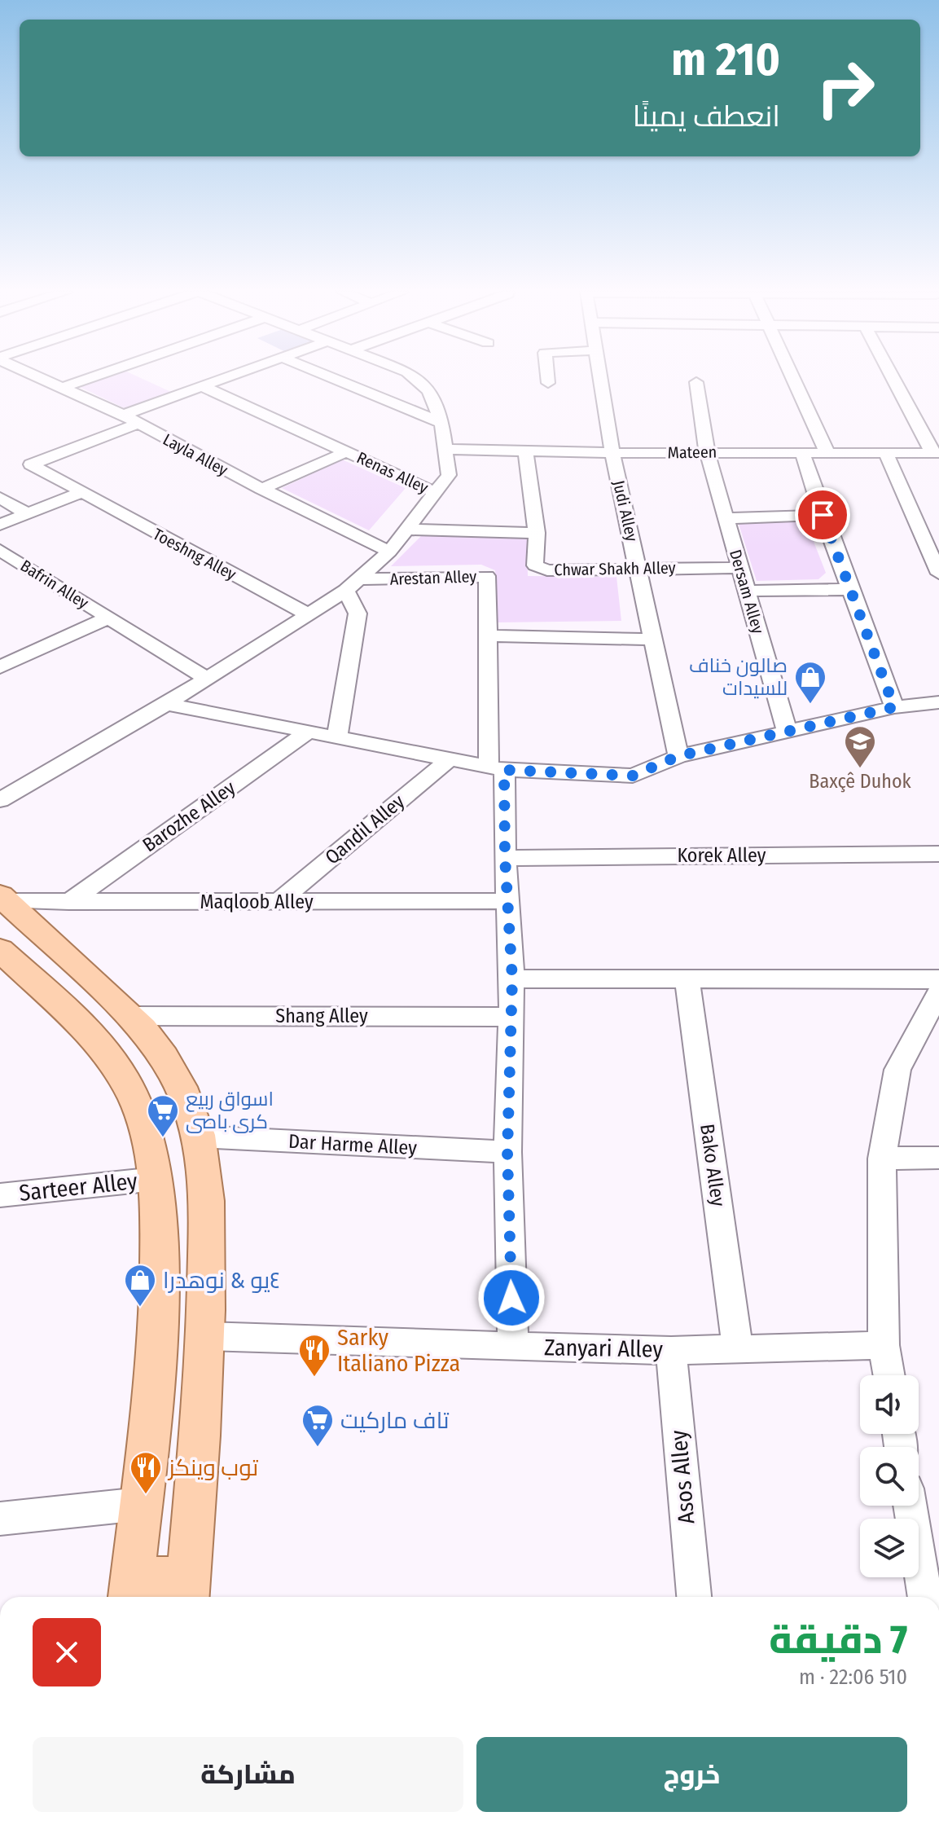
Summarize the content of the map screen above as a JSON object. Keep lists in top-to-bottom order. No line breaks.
{"streets":{"street":["Mateen","Layla Alley","Renas Alley","Judi Alley","Toeshng Alley","Chwar Shakh Alley","Arestan Alley","Bafrin Alley","Dersam Alley","Barozhe Alley","Qandil Alley","Korek Alley","Maqloob Alley","Shang Alley","Dar Harme Alley","Bako Alley","Sarteer Alley","Zanyari Alley","Asos Alley"]},"crossings":[["Mateen","Judi Alley"],["Mateen","Dersam Alley"],["Layla Alley","Renas Alley"],["Layla Alley","Toeshng Alley"],["Judi Alley","Chwar Shakh Alley"],["Chwar Shakh Alley","Dersam Alley"],["Arestan Alley","Korek Alley"],["Arestan Alley","Maqloob Alley"],["Arestan Alley","Shang Alley"],["Arestan Alley","Dar Harme Alley"],["Arestan Alley","Zanyari Alley"],["Barozhe Alley","Maqloob Alley"],["Qandil Alley","Maqloob Alley"],["Bako Alley","Zanyari Alley"],["Zanyari Alley","Asos Alley"]],"places":{"shop":["صالون خناف للسيدات","٤يو & نوهدرا"],"school or university":["Baxçê Duhok"],"supermarket":["اسواق ربيع كرى باصى","تاف ماركيت"],"restaurant":["Sarky Italiano Pizza","توب وينكز"]},"page":{"turn":["210 m","انعطف يمينًا"],"heading":["7 دقيقة","510 m · 22:06"],"buttons":["خروج","مشاركة"]}}
